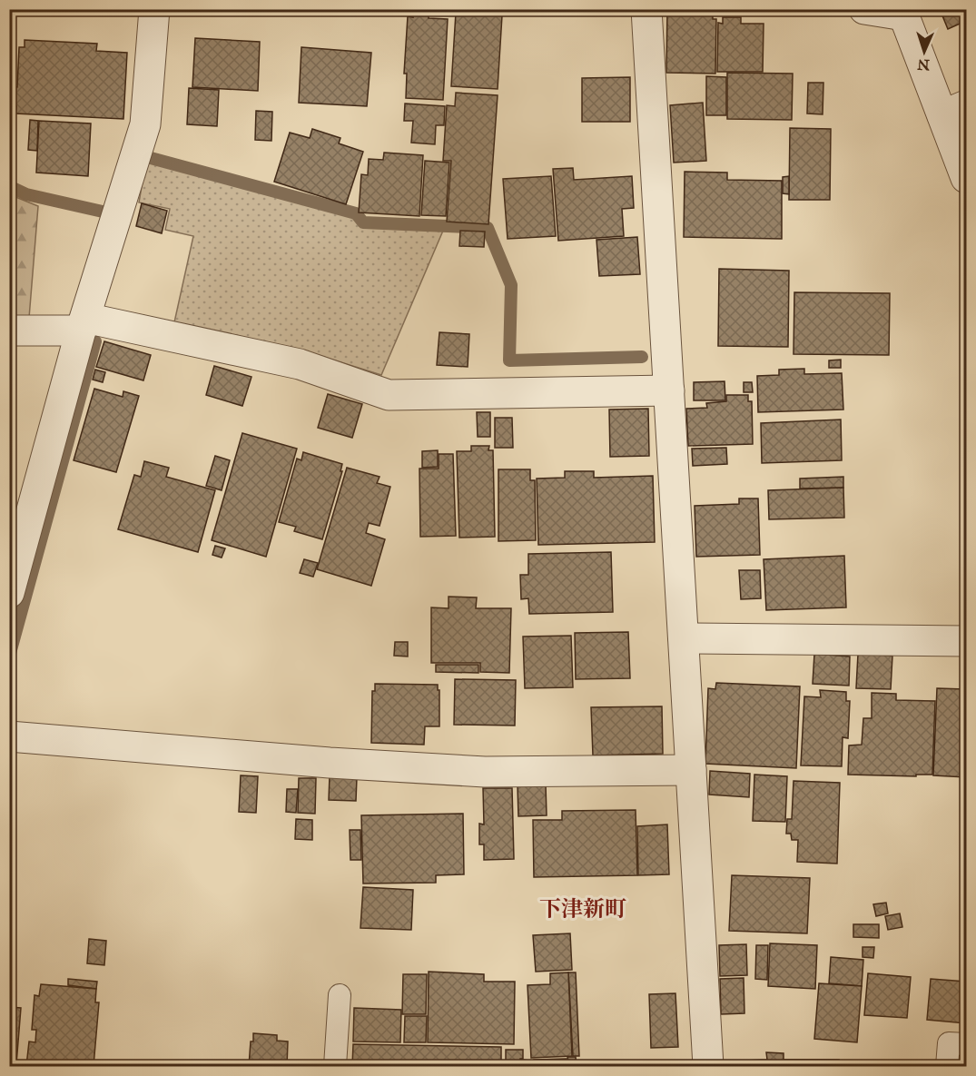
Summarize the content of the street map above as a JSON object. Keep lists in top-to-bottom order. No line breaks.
{"districts":["下津新町"],"north":"bottom"}
